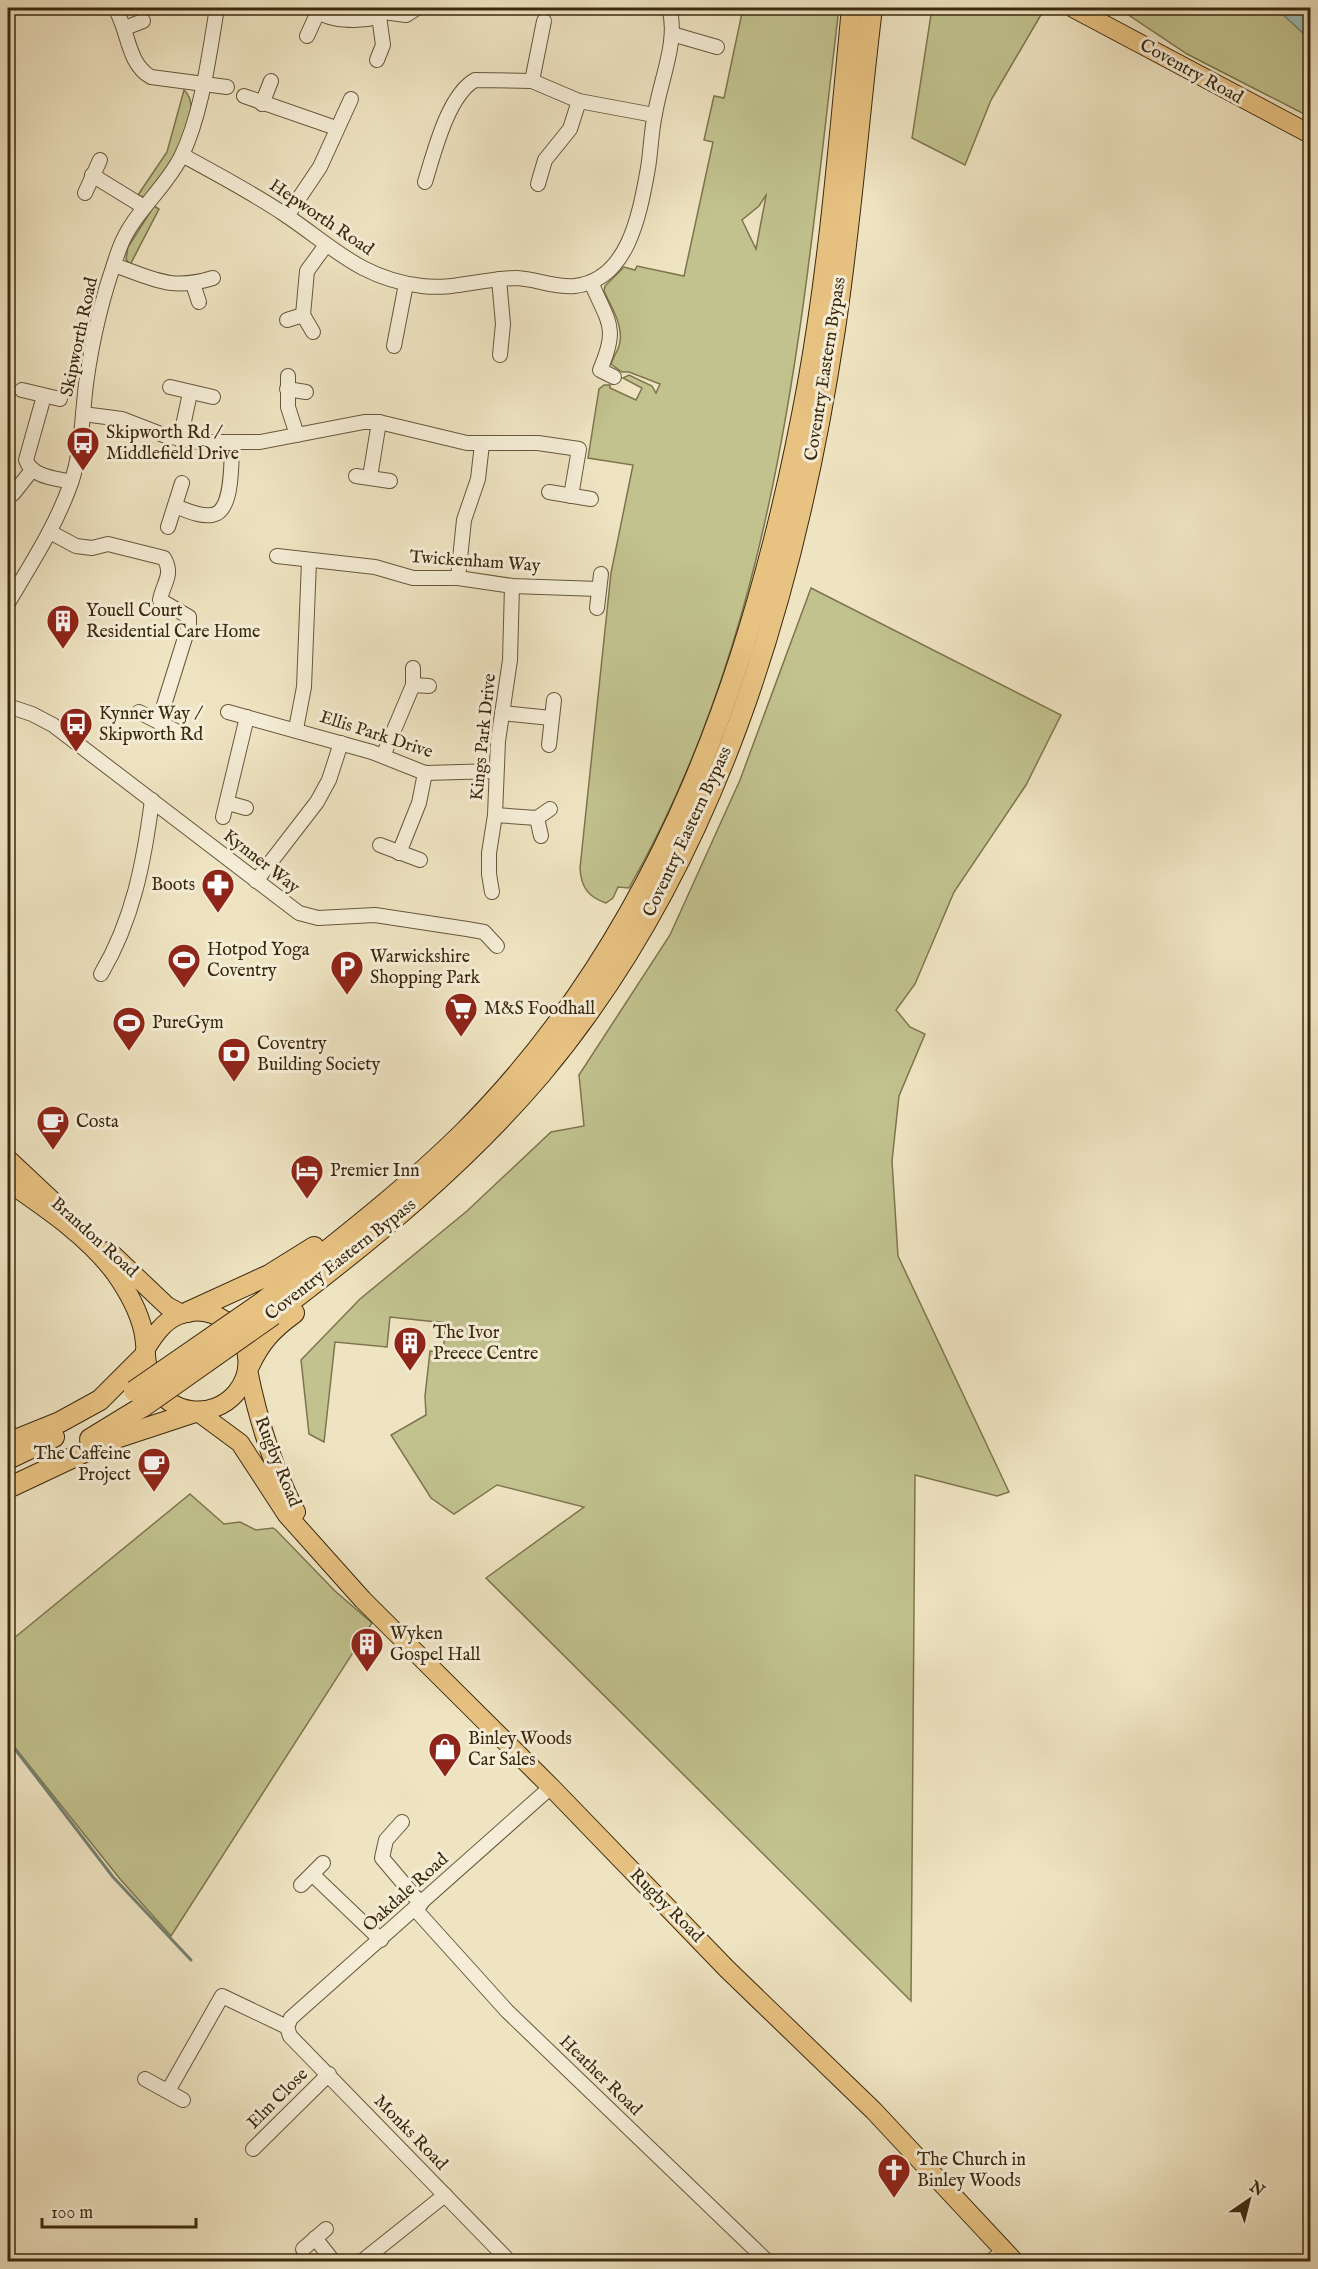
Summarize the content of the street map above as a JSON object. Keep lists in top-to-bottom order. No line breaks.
{"streets":{"highway":["Coventry Eastern Bypass"],"main road":["Coventry Road","Brandon Road","Rugby Road"],"street":["Hepworth Road","Skipworth Road","Twickenham Way","Ellis Park Drive","Kings Park Drive","Kynner Way","Oakdale Road","Heather Road","Elm Close","Monks Road"]},"crossings":[["Hepworth Road","Skipworth Road"],["Twickenham Way","Kings Park Drive"],["Ellis Park Drive","Kings Park Drive"],["Brandon Road","Rugby Road"],["Rugby Road","Oakdale Road"],["Oakdale Road","Heather Road"],["Oakdale Road","Monks Road"],["Elm Close","Monks Road"]],"places":{"bus stop":["Skipworth Rd / Middlefield Drive","Kynner Way / Skipworth Rd"],"building":["Youell Court Residential Care Home","The Ivor Preece Centre","Wyken Gospel Hall"],"pharmacy":["Boots"],"sports":["Hotpod Yoga Coventry","PureGym"],"parking":["Warwickshire Shopping Park"],"supermarket":["M&S Foodhall"],"bank":["Coventry Building Society"],"cafe":["Costa","The Caffeine Project"],"hotel":["Premier Inn"],"shop":["Binley Woods Car Sales"],"church":["The Church in Binley Woods"]},"scale_bar":"100 m","north":"top right"}
